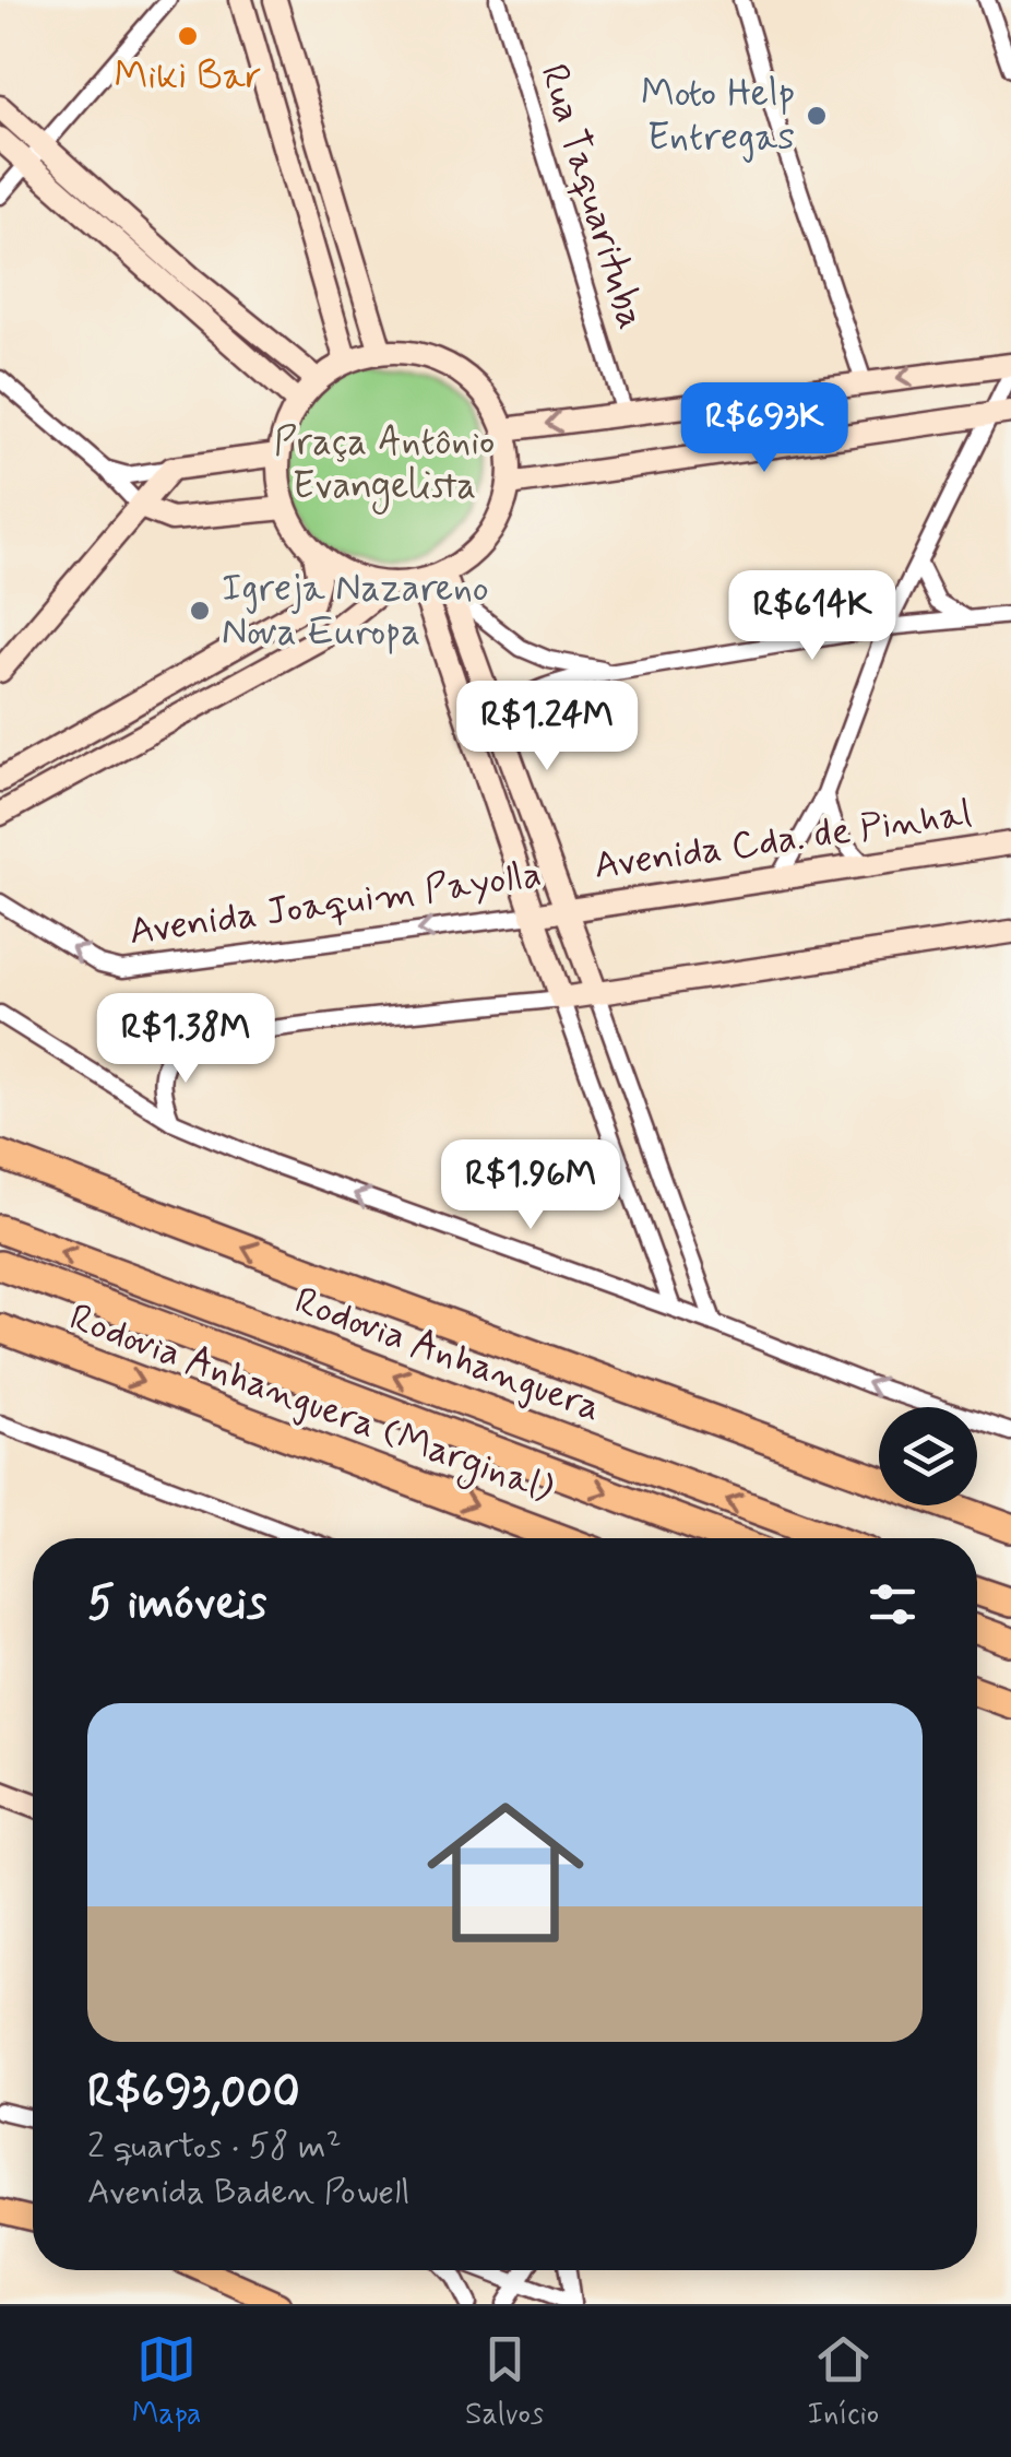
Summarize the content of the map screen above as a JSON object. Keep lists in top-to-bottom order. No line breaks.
{"streets":{"highway":["Rodovia Anhanguera","Rodovia Anhanguera (Marginal)"],"main road":["Avenida Cda. de Pinhal","Avenida Joaquim Payolla"],"street":["Rua Taquarituba"]},"crossings":[["Avenida Cda. de Pinhal","Avenida Joaquim Payolla"]],"one_way":["Avenida Joaquim Payolla"],"parks":["Praça Antônio Evangelista"],"places":["Miki Bar","Moto Help Entregas","Igreja Nazareno Nova Europa"],"page":{"price":["R$693K","R$614K","R$1.24M","R$1.38M","R$1.96M"],"heading":"5 imóveis","list":[{"name":"R$693,000","note":"2 quartos · 58 m² · Avenida Baden Powell"}],"tabs":["Mapa","Salvos","Início"]}}
